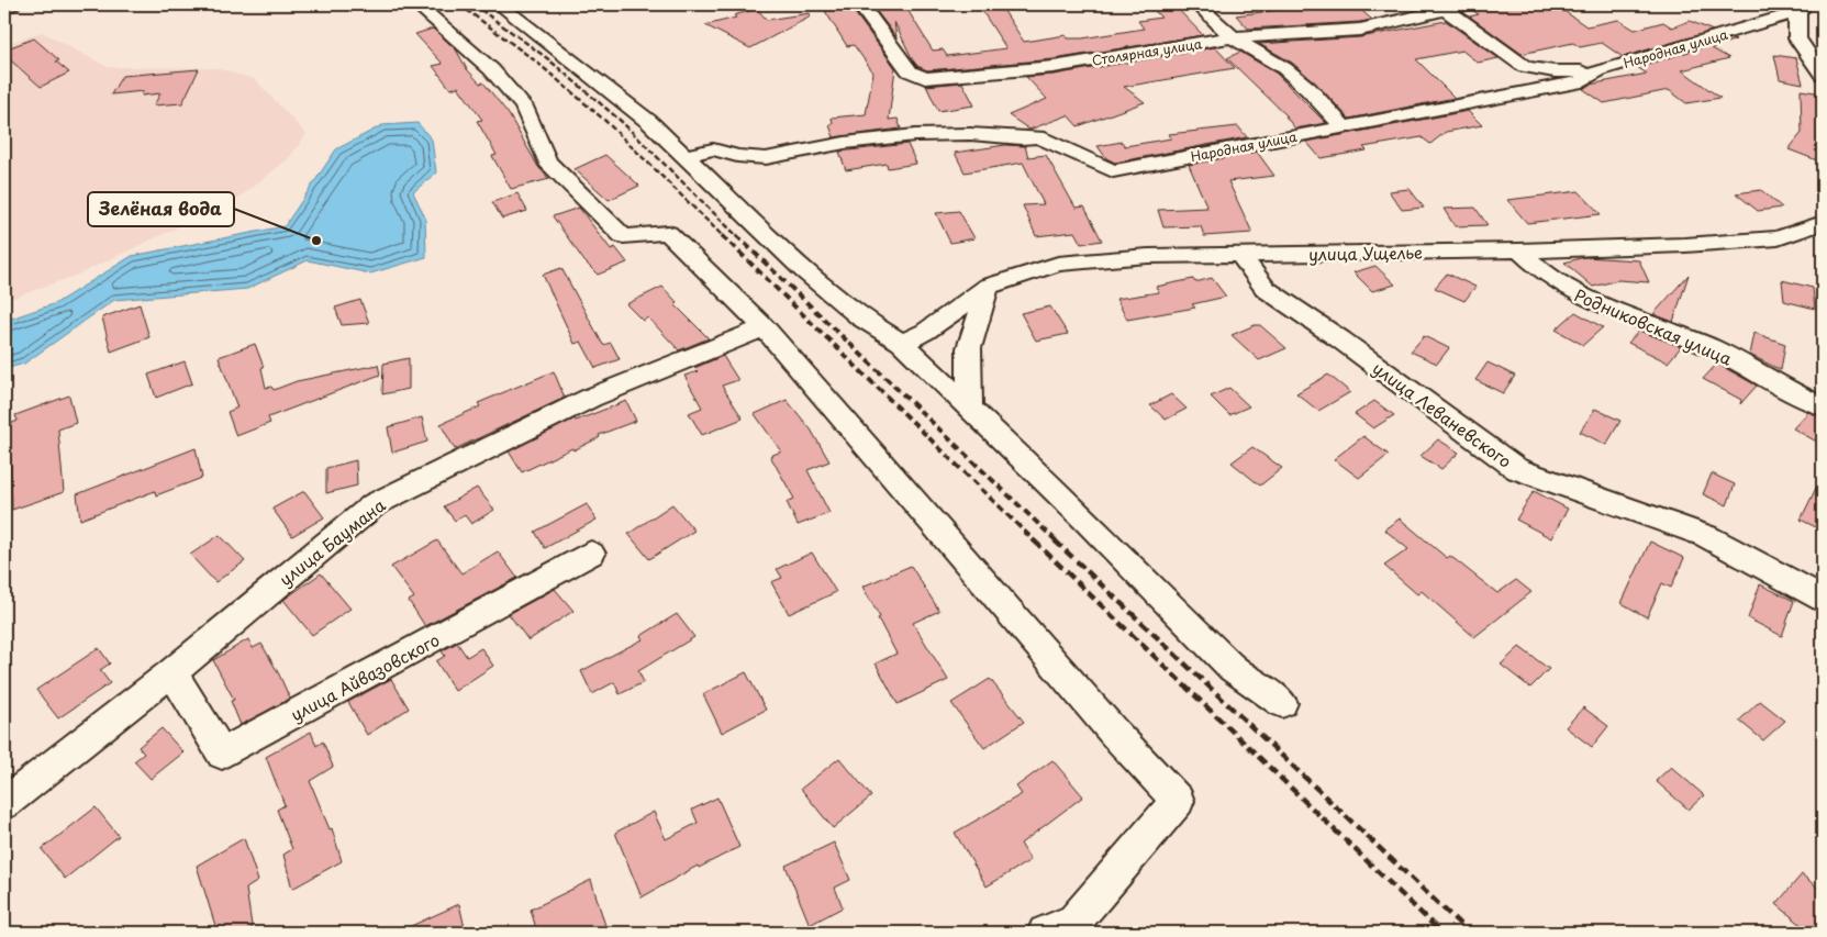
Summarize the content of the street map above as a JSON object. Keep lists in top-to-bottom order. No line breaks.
{"streets":{"street":["Народная улица","Столярная улица","улица Ущелье","Родниковская улица","улица Леваневского","улица Баумана","улица Айвазовского"]},"crossings":[["улица Ущелье","Родниковская улица"],["улица Ущелье","улица Леваневского"],["улица Баумана","улица Айвазовского"]],"places":["Зелёная вода"]}
